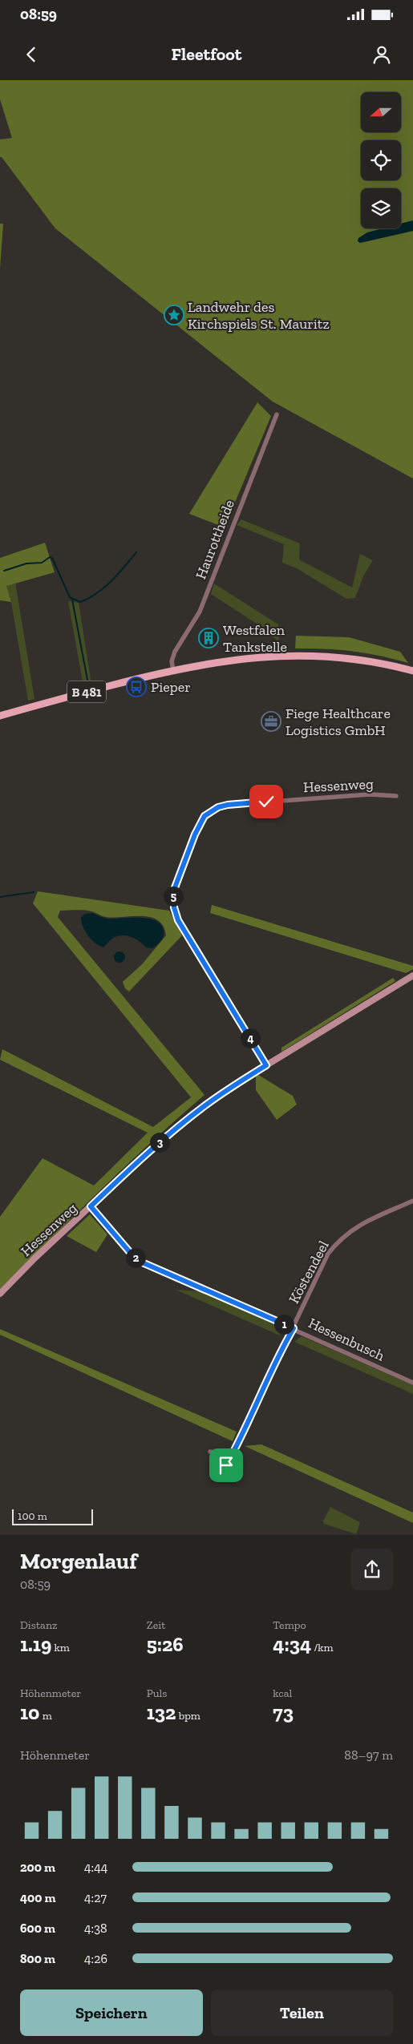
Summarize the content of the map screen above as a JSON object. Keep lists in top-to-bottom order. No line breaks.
{"streets":{"main road":["B 481"],"street":["Haurottheide","Hessenweg","Köstendeel","Hessenbusch"]},"crossings":[["Haurottheide","B 481"],["Hessenweg","Hessenbusch"],["Köstendeel","Hessenbusch"]],"places":{"place":["Landwehr des Kirchspiels St. Mauritz"],"building":["Westfalen Tankstelle"],"bus stop":["Pieper"],"office":["Fiege Healthcare Logistics GmbH"]},"scale_bar":"100 m","north":"left","page":{"status":"08:59","header":"Fleetfoot","pins":["5","4","3","2","1"],"scale":"100 m","heading":["Morgenlauf","08:59"],"stats":[["Distanz","1.19 km"],["Zeit","5:26"],["Tempo","4:34 /km"],["Höhenmeter","10 m"],["Puls","132 bpm"],["kcal","73"]],"chart":["Höhenmeter","88–97 m"],"list":[{"name":"200 m","note":"4:44"},{"name":"400 m","note":"4:27"},{"name":"600 m","note":"4:38"},{"name":"800 m","note":"4:26"}],"buttons":["Speichern","Teilen"]}}
